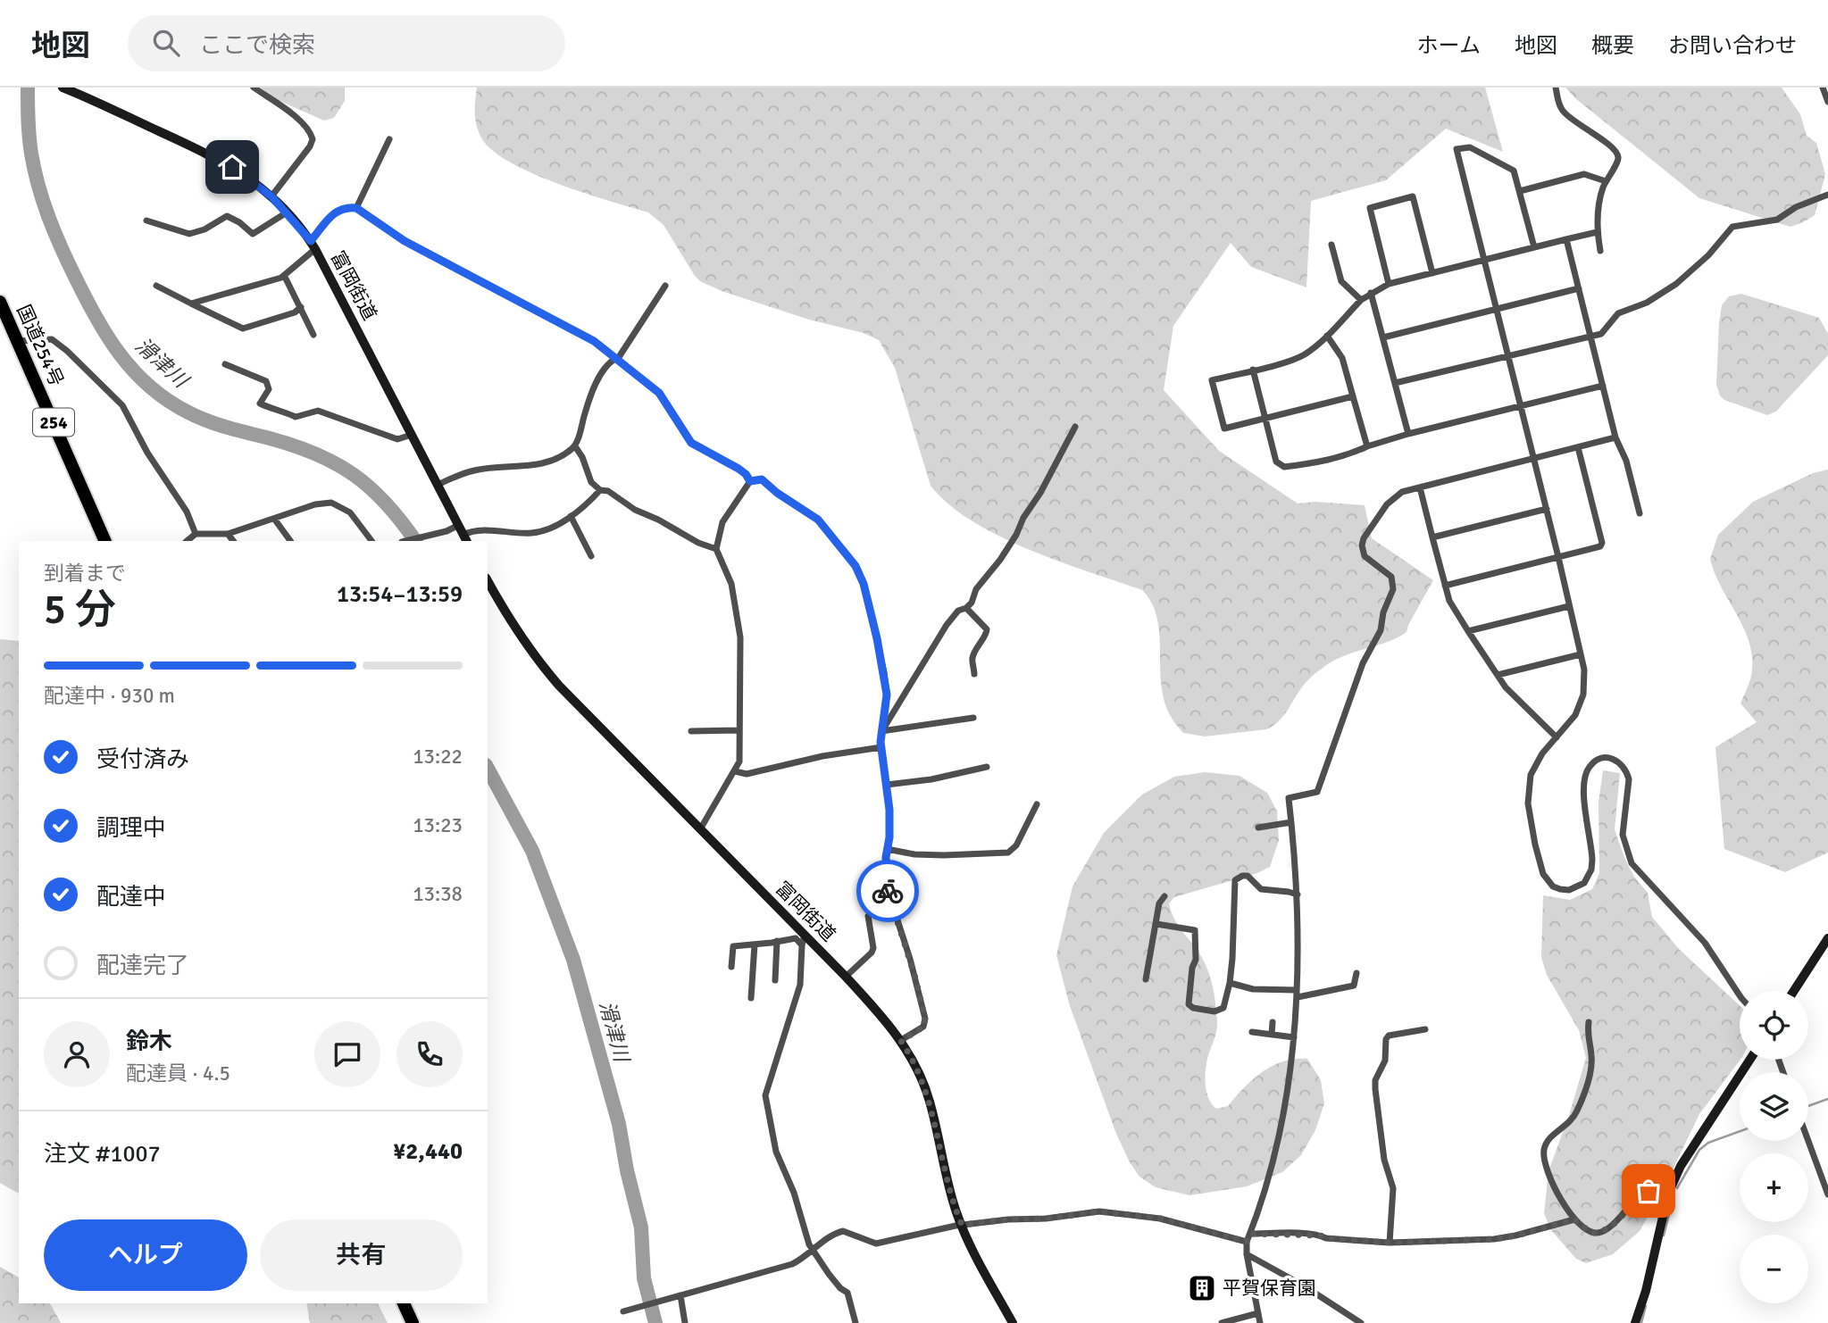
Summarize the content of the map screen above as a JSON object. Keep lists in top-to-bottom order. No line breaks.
{"streets":{"highway":["国道254号","254"],"street":["富岡街道"]},"water":["滑津川"],"places":{"building":["平賀保育園"]},"page":{"header":"地図","search":"ここで検索","nav":["ホーム","地図","概要","お問い合わせ"],"heading":["5 分","到着まで","13:54–13:59"],"panel":["鈴木","配達員 · 4.5","注文 #1007","¥2,440"],"bar":"配達中 · 930 m","list":[["受付済み","13:22"],["調理中","13:23"],["配達中","13:38"],"配達完了"],"map_buttons":["+","−"],"buttons":["ヘルプ","共有"]}}
